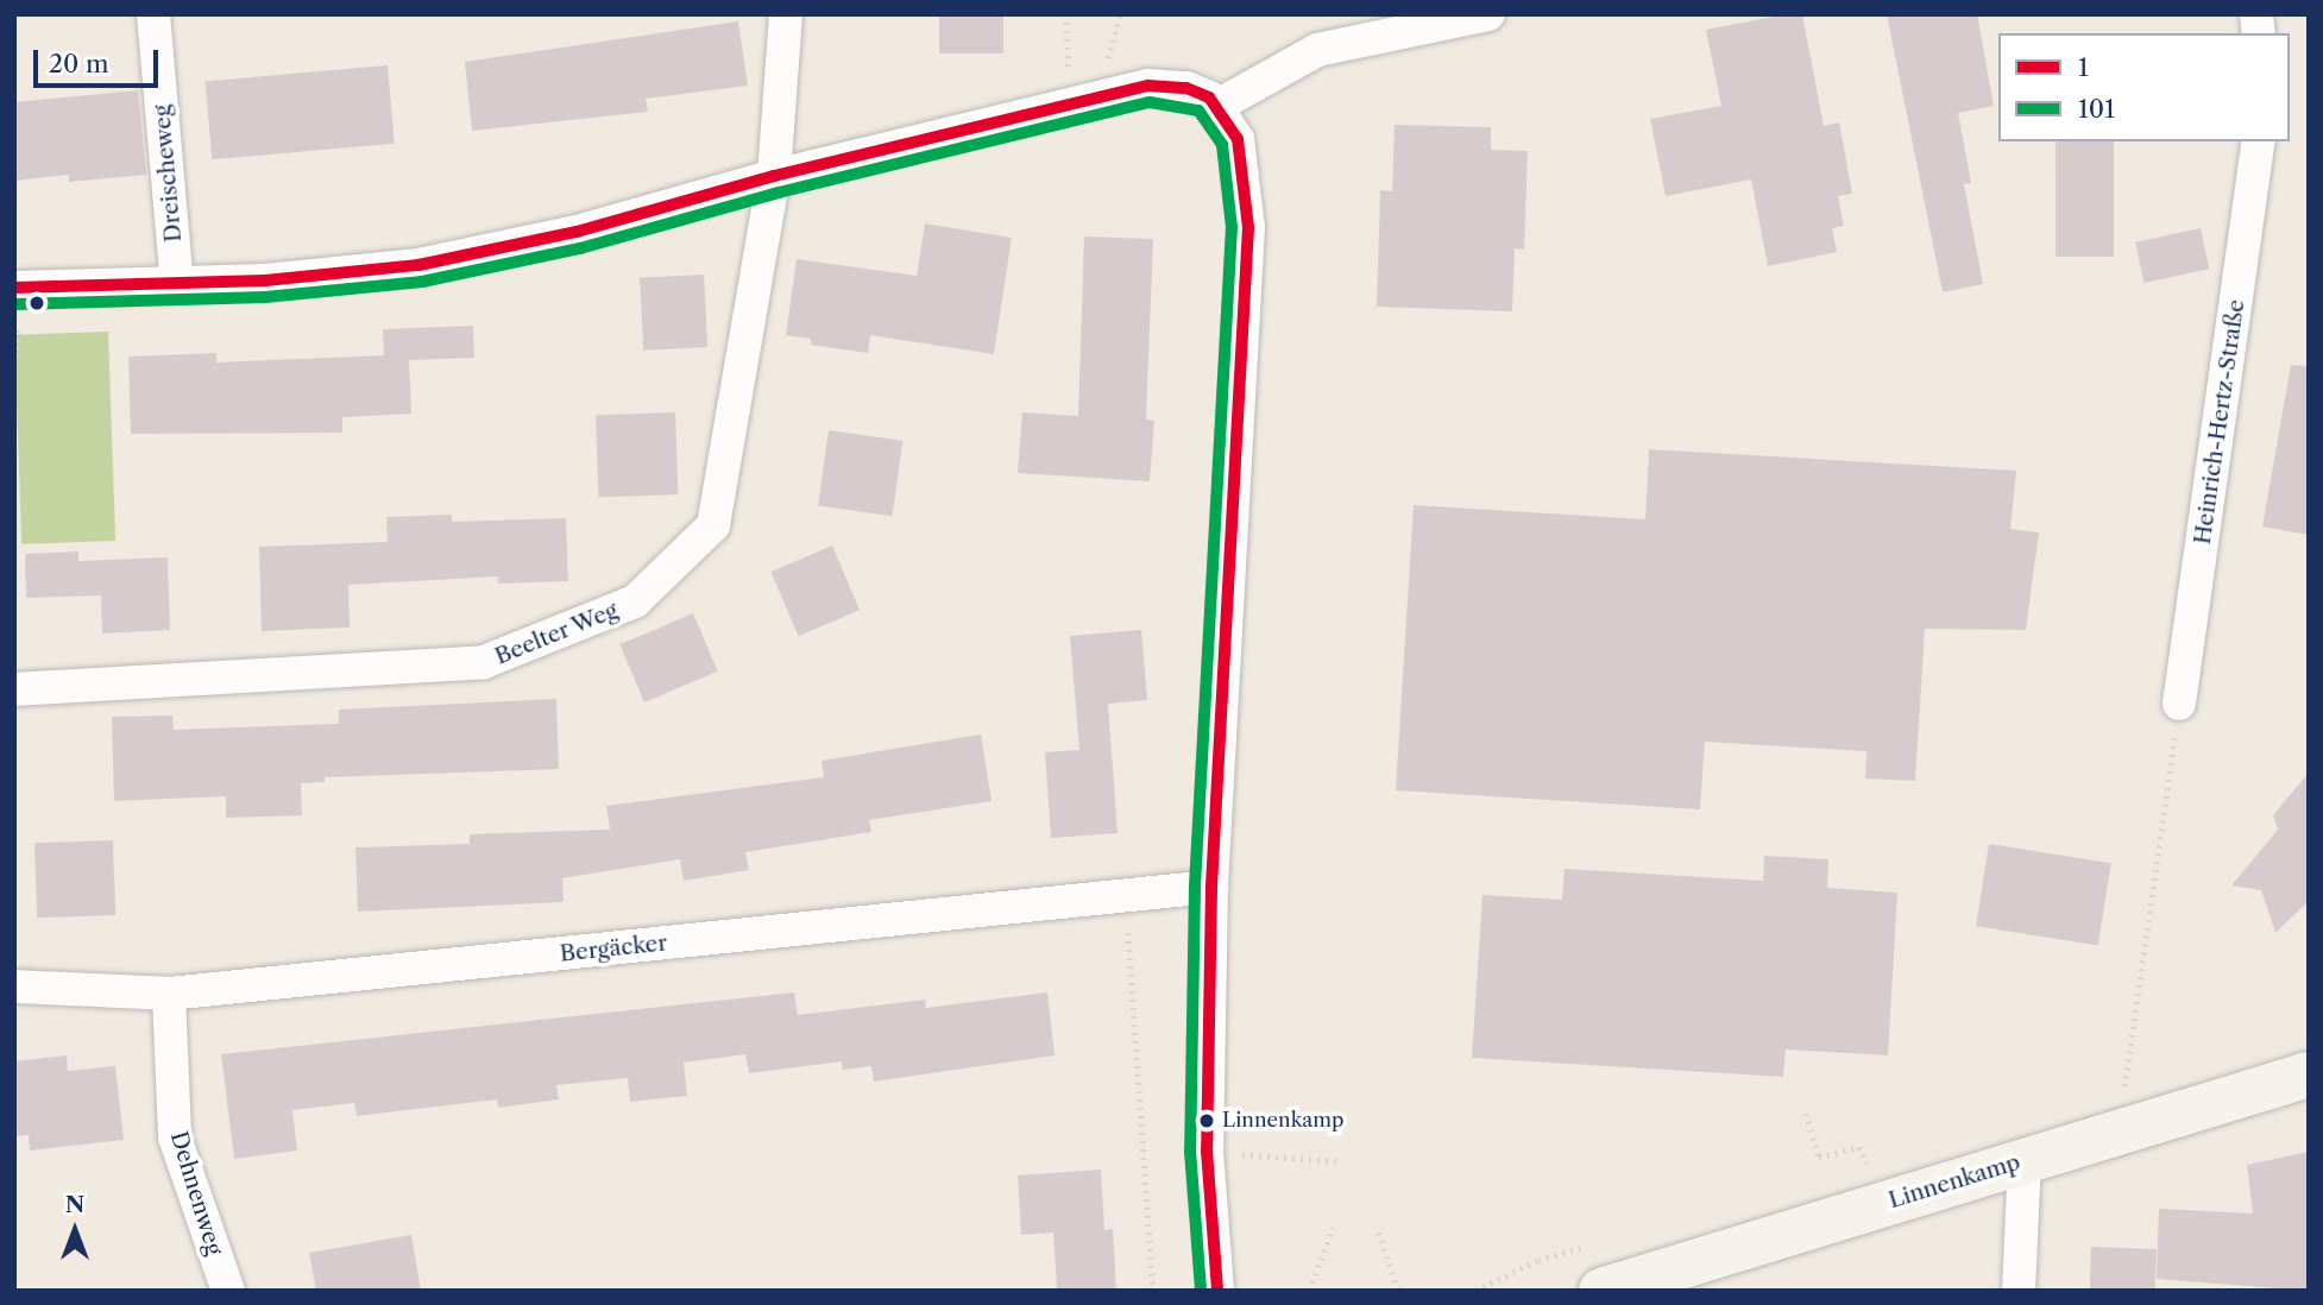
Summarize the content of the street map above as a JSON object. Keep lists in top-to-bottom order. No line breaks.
{"streets":{"main road":["Linnenkamp"],"street":["Dreischeweg","Heinrich-Hertz-Straße","Beelter Weg","Bergäcker","Dehnenweg"]},"crossings":[["Bergäcker","Dehnenweg"]],"places":["Linnenkamp"],"lines":["transit line 1","transit line 101"],"legend":["1","101"],"scale_bar":"20 m","north":"top"}
